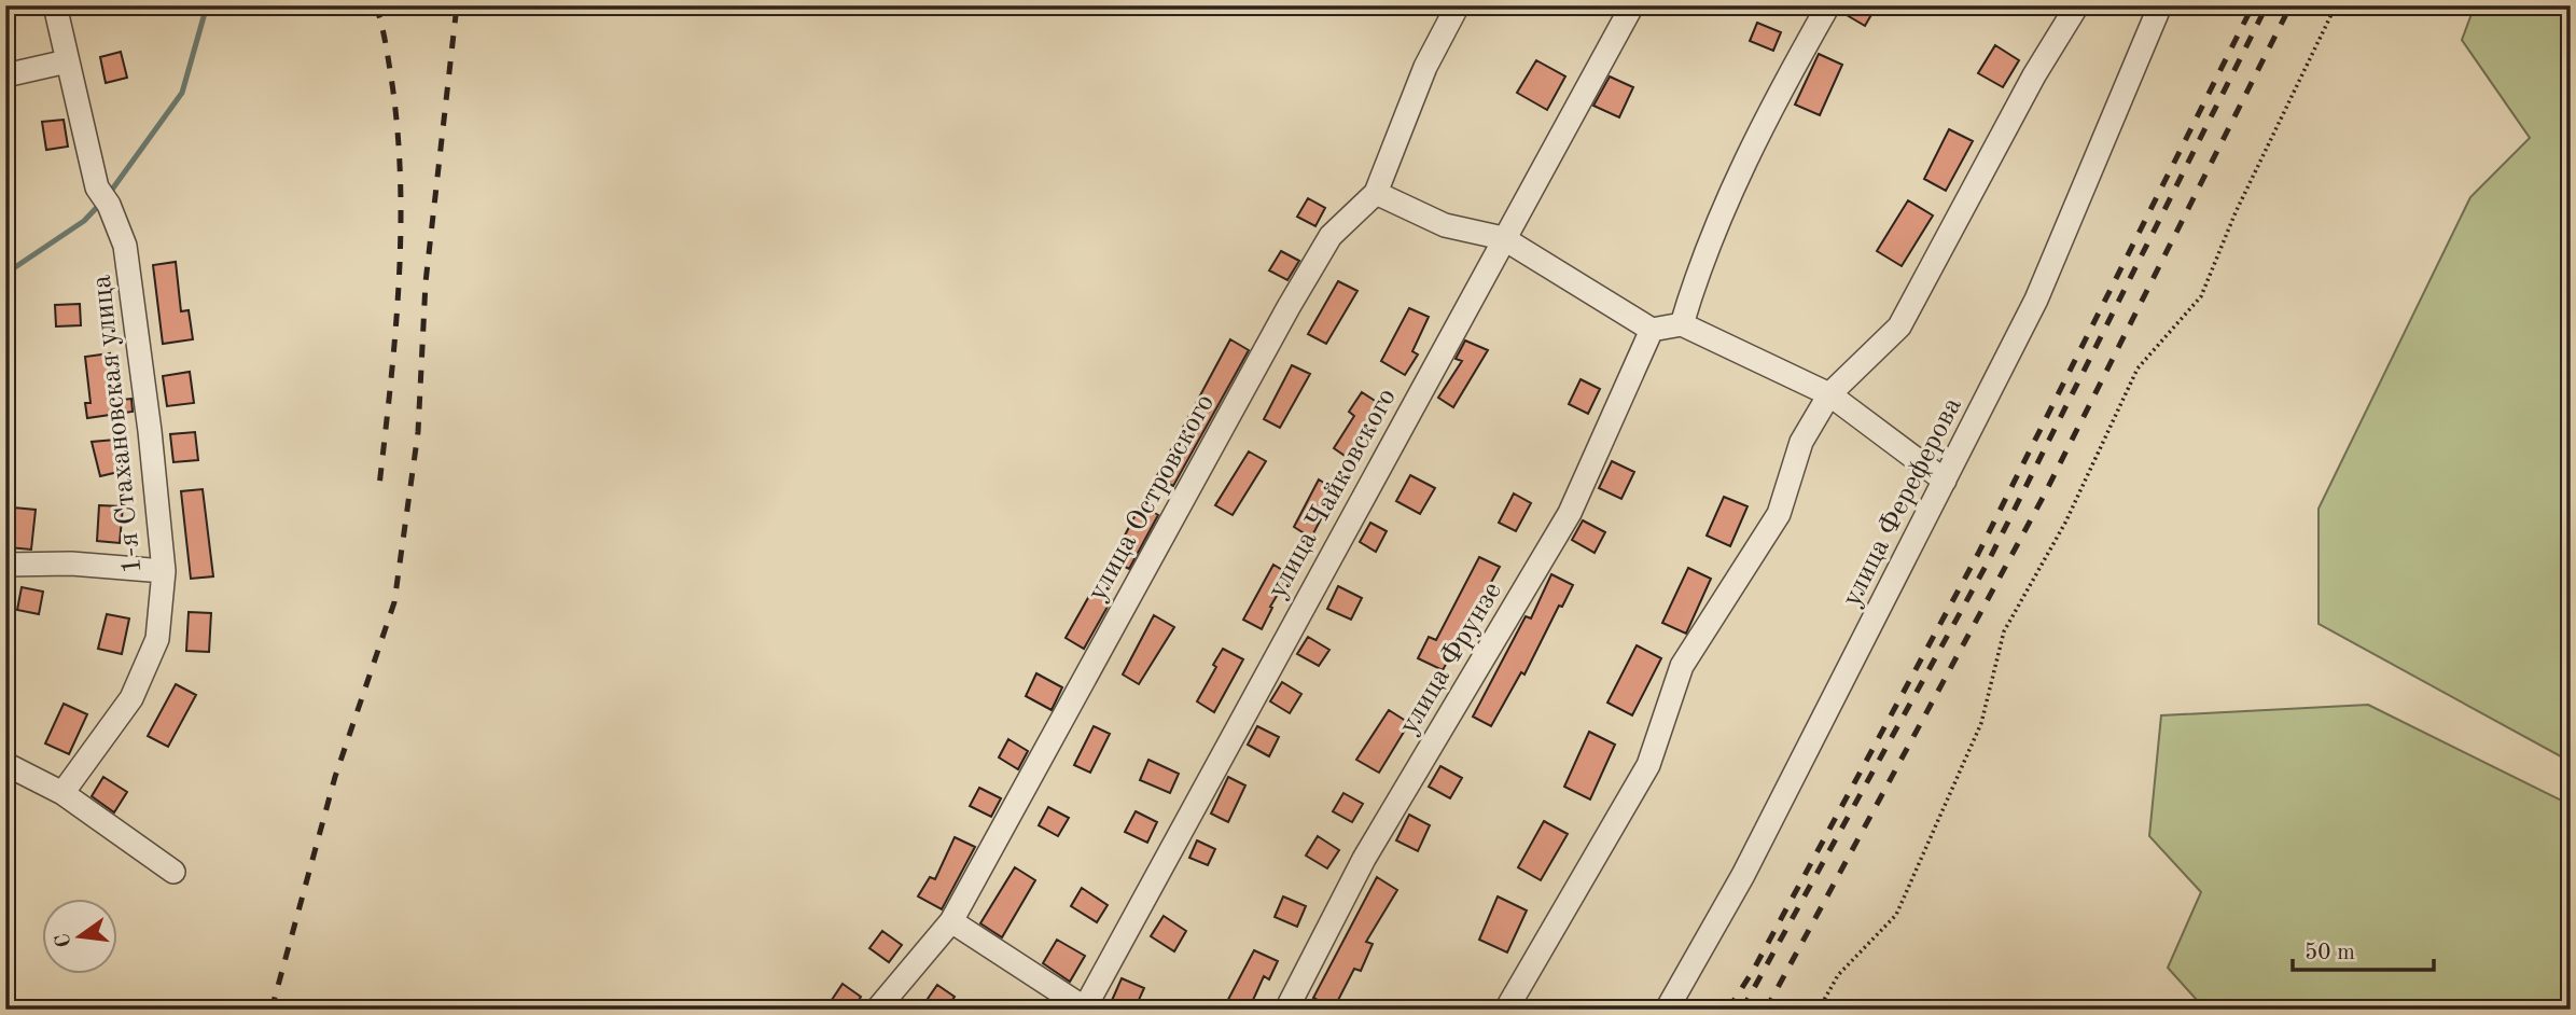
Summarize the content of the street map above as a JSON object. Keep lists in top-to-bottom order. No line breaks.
{"streets":{"street":["1-я Стахановская улица","улица Чайковского","улица Островского","улица Фереферова","улица Фрунзе"]},"scale_bar":"50 m","north":"left"}
